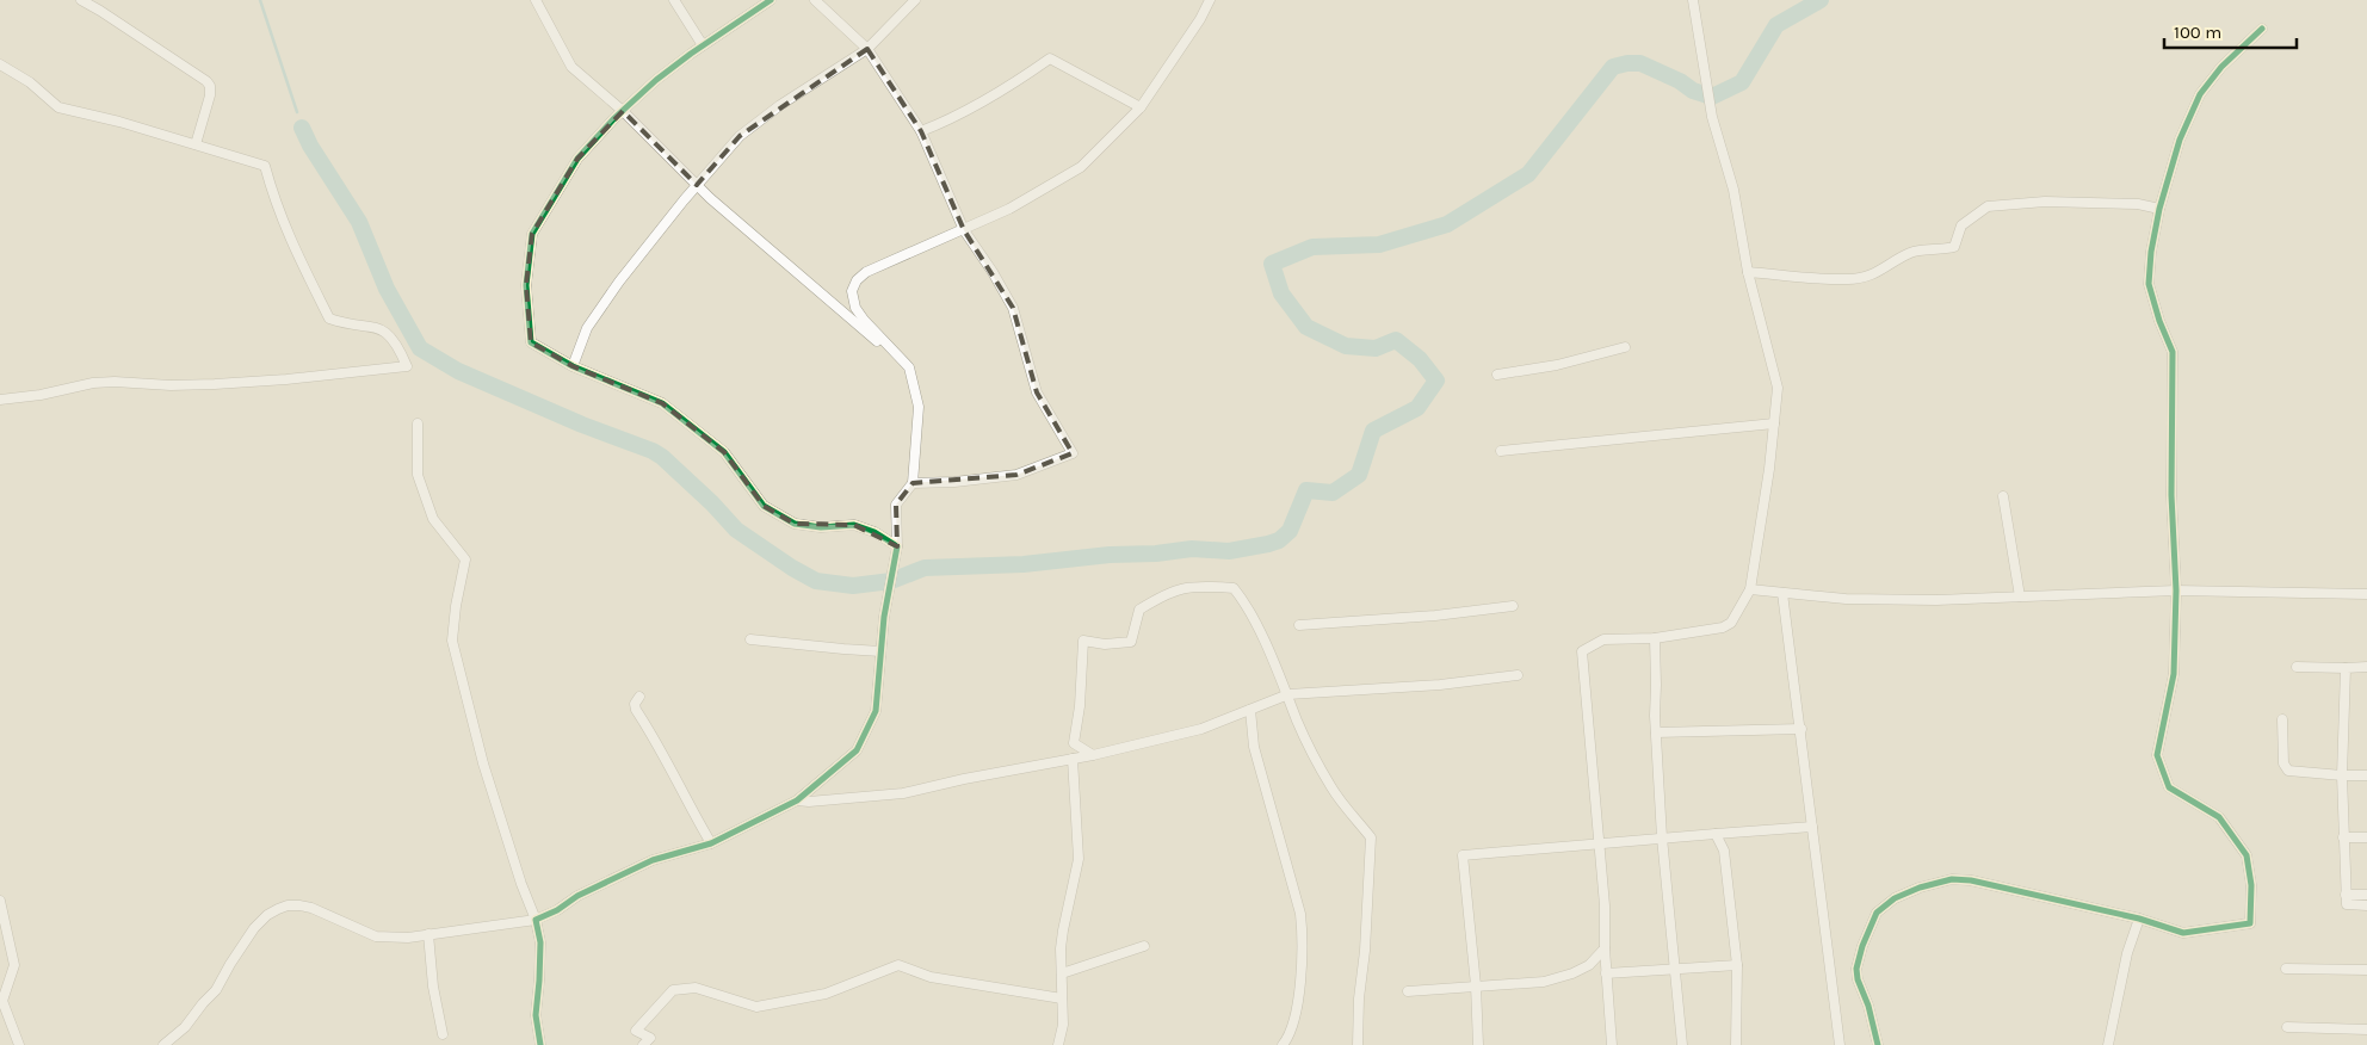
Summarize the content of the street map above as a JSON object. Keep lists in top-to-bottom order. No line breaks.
{"scale_bar":"100 m"}
